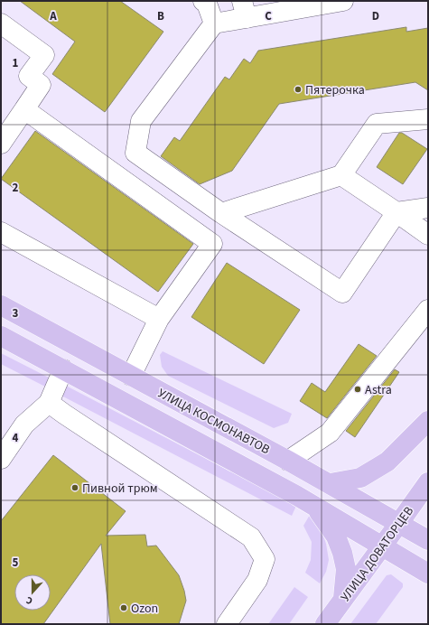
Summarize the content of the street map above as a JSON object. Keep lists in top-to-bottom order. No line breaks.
{"streets":{"main road":["УЛИЦА КОСМОНАВТОВ","УЛИЦА ДОВАТОРЦЕВ"]},"crossings":[["УЛИЦА КОСМОНАВТОВ","УЛИЦА ДОВАТОРЦЕВ"]],"places":["Пятерочка","Astra","Пивной трюм","Ozon"],"north":"bottom","grid":{"columns":["A","B","C","D"],"rows":["1","2","3","4","5"]}}
